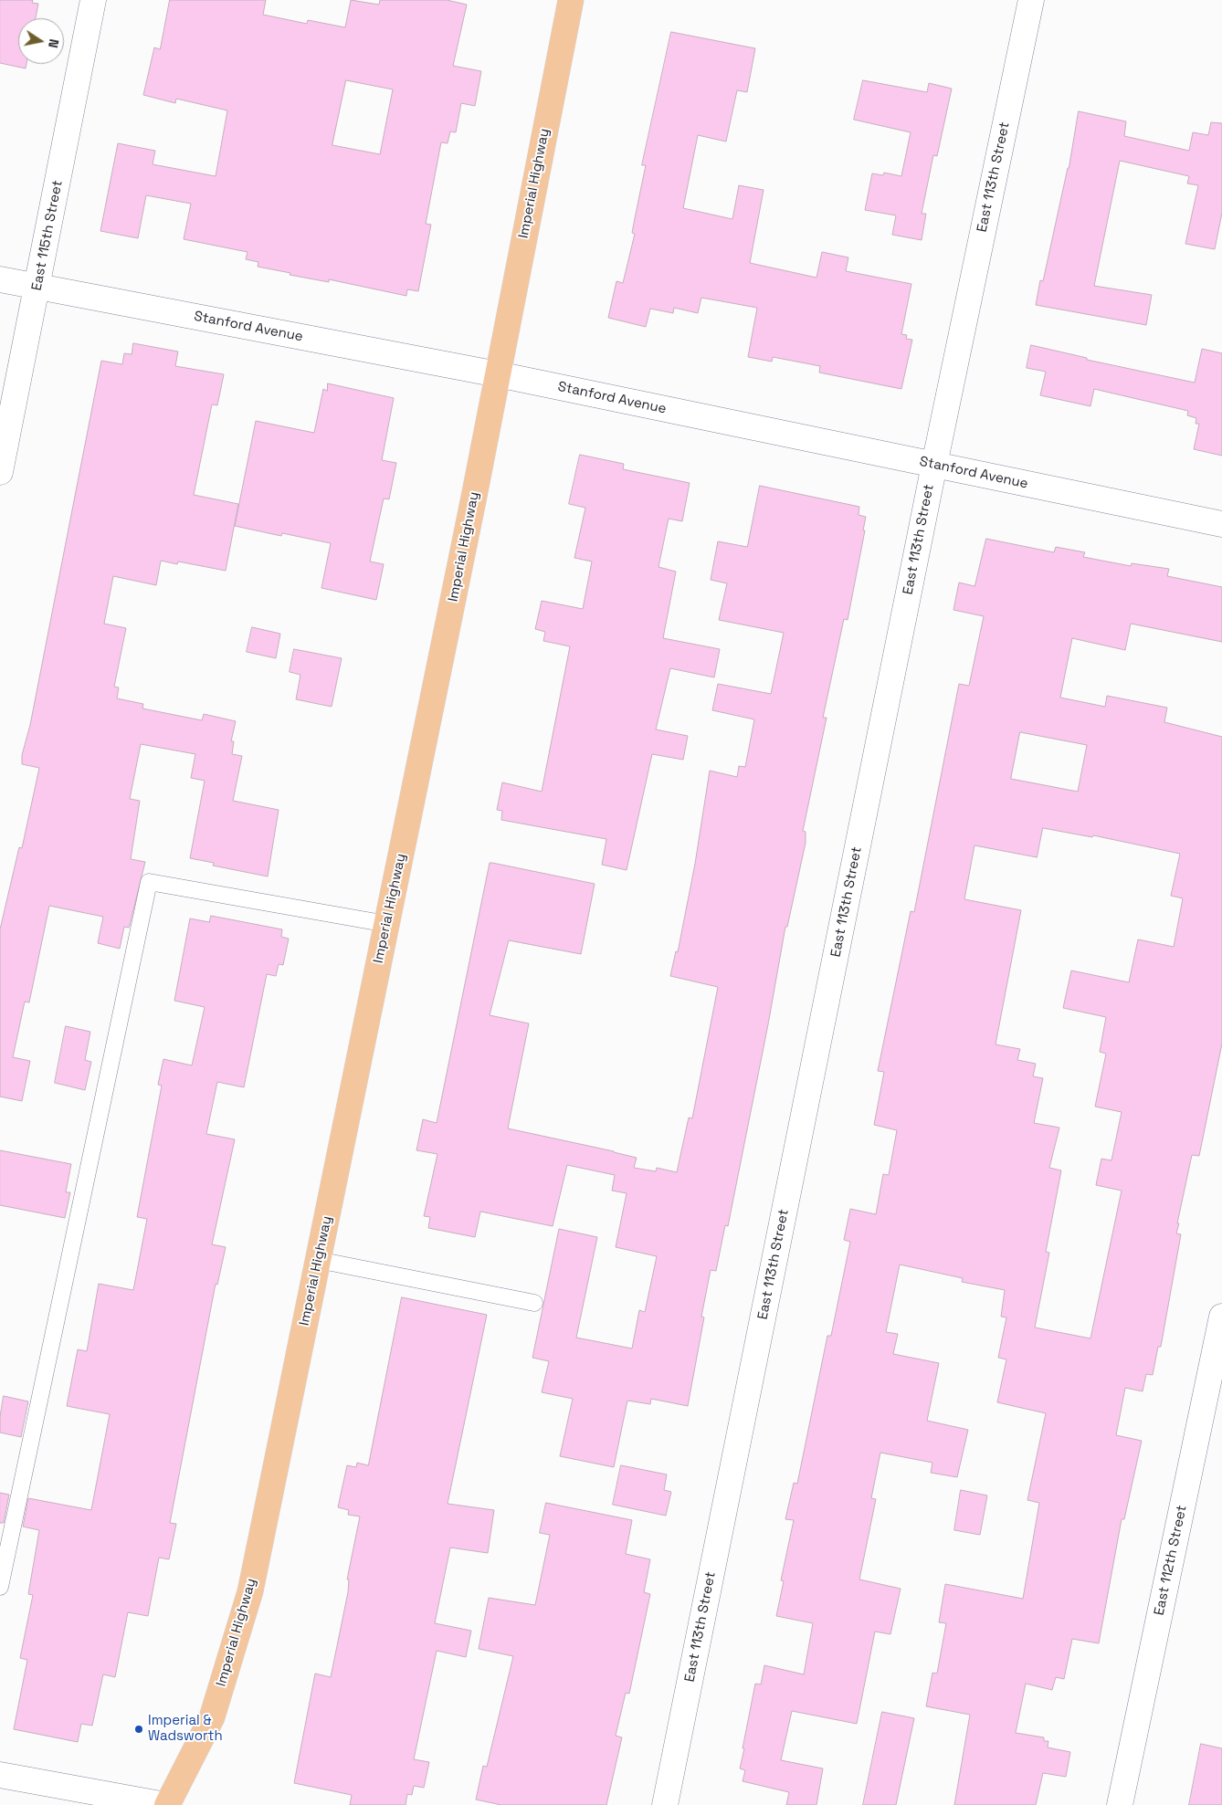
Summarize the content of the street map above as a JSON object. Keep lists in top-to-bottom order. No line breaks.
{"streets":{"main road":["Imperial Highway"],"street":["East 113th Street","East 115th Street","Stanford Avenue","East 112th Street"]},"crossings":[["East 113th Street","Stanford Avenue"],["Imperial Highway","Stanford Avenue"],["East 115th Street","Stanford Avenue"]],"places":["Imperial & Wadsworth"],"north":"right"}
